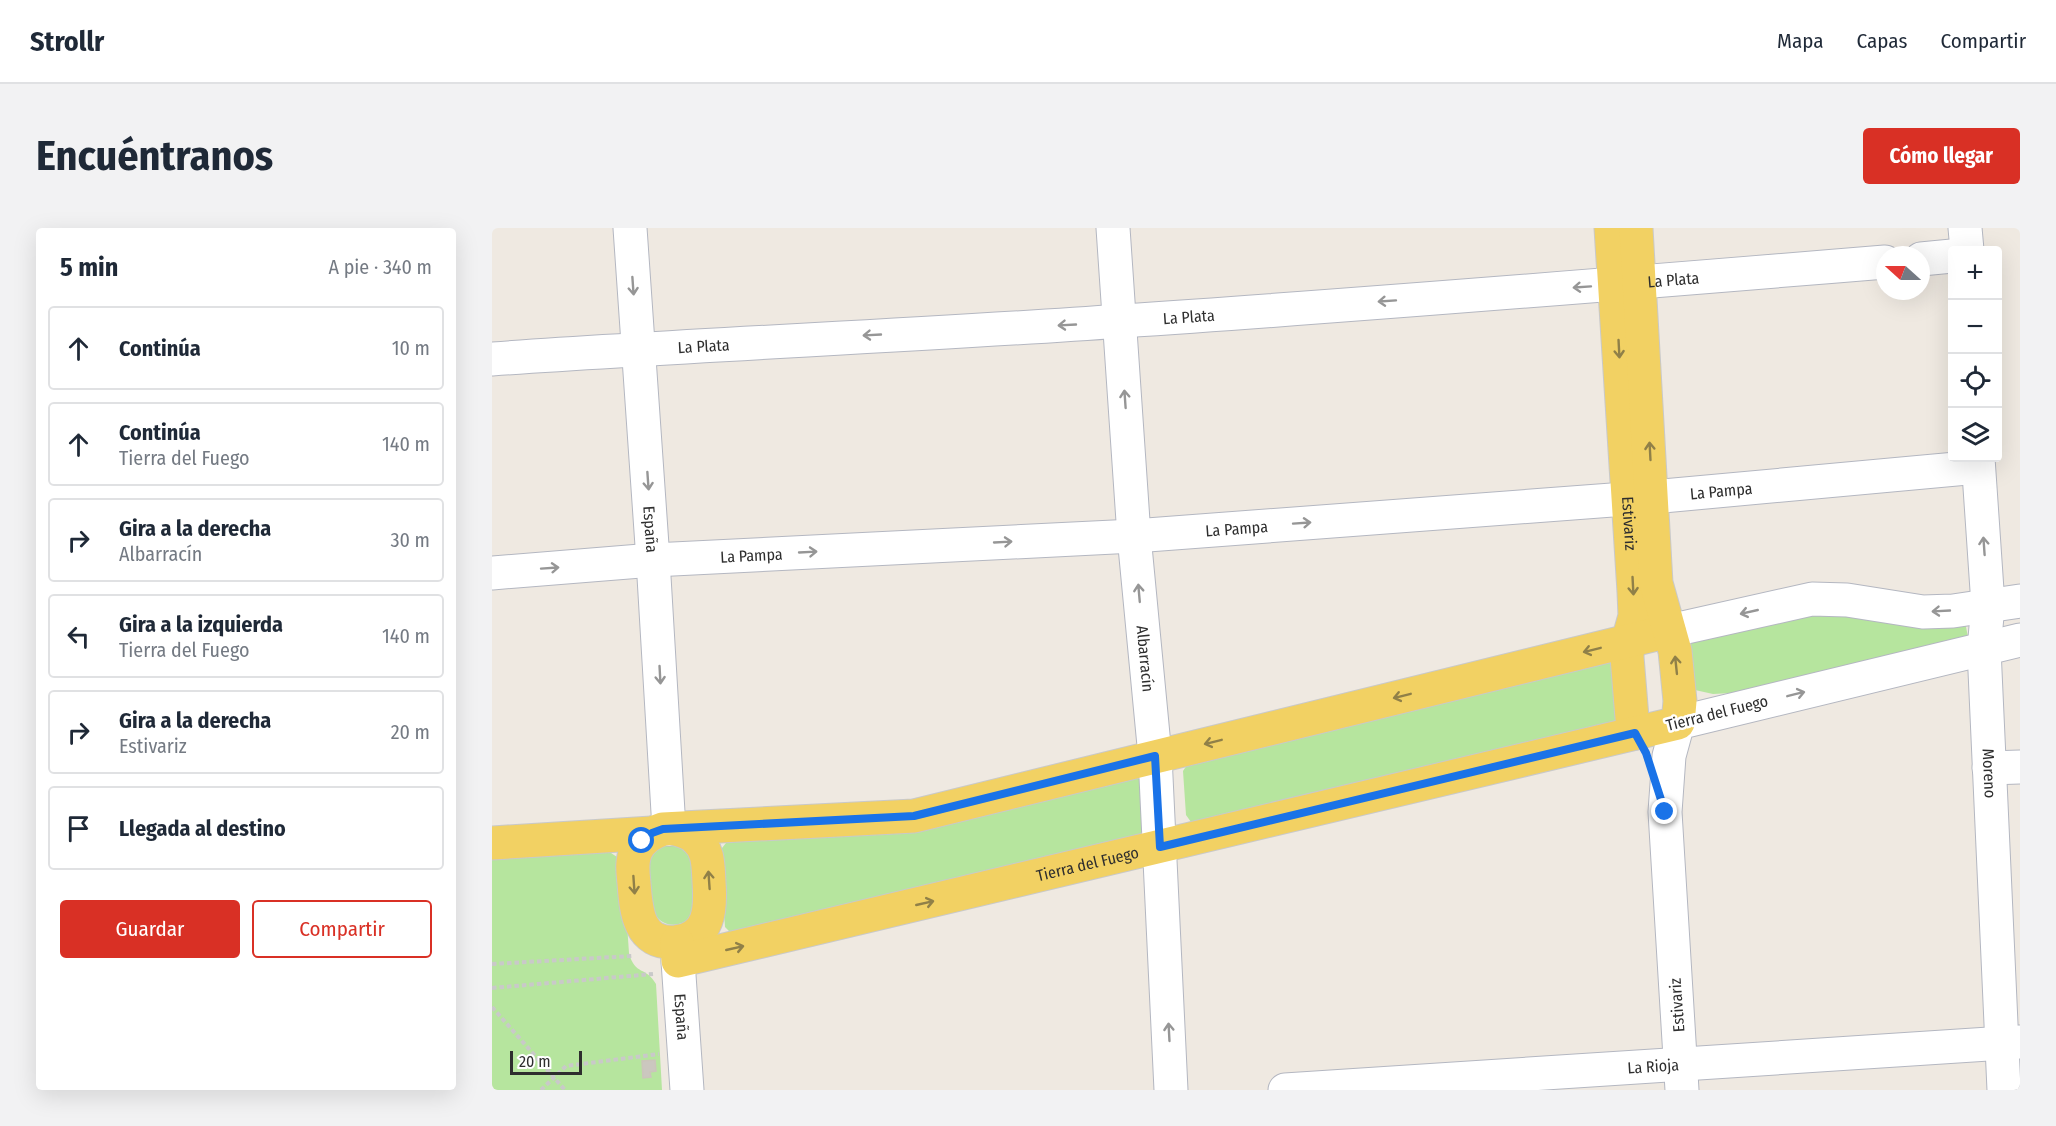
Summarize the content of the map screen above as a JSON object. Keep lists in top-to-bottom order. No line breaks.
{"streets":{"main road":["Estivariz","Tierra del Fuego"],"street":["La Plata","La Pampa","España","Albarracín","Moreno","La Rioja"]},"crossings":[["La Plata","Estivariz"],["La Plata","España"],["La Plata","Albarracín"],["La Pampa","Estivariz"],["La Pampa","España"],["La Pampa","Albarracín"],["La Pampa","Moreno"],["Estivariz","Tierra del Fuego"],["Estivariz","La Rioja"],["España","Tierra del Fuego"],["Albarracín","Tierra del Fuego"],["Tierra del Fuego","Moreno"],["Moreno","La Rioja"]],"one_way":["La Plata","La Pampa","España","Albarracín"],"scale_bar":"20 m","north":"left","page":{"header":"Strollr","nav":["Mapa","Capas","Compartir"],"buttons":["Cómo llegar",["Guardar","Compartir"]],"title":"Encuéntranos","heading":["5 min","A pie · 340 m"],"map_buttons":["+","−"],"list":[["Continúa","10 m"],["Continúa","Tierra del Fuego","140 m"],["Gira a la derecha","Albarracín","30 m"],["Gira a la izquierda","Tierra del Fuego","140 m"],["Gira a la derecha","Estivariz","20 m"],"Llegada al destino"],"scale":"20 m"}}
